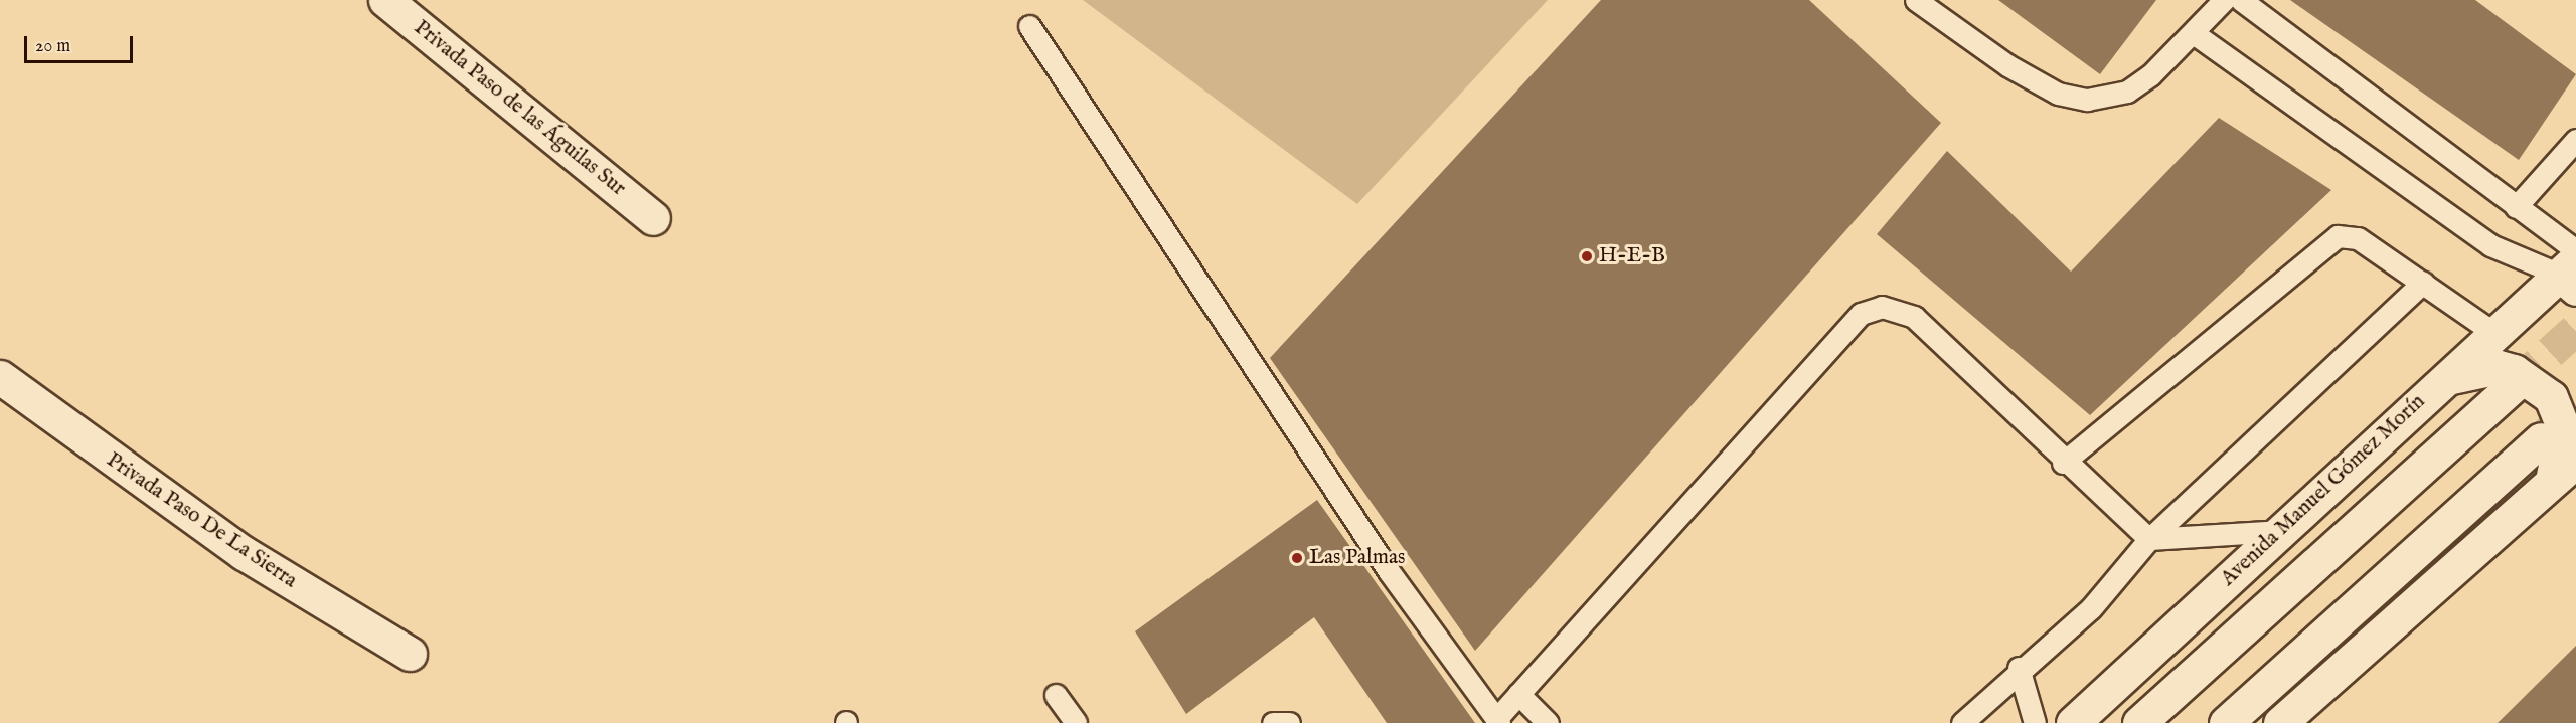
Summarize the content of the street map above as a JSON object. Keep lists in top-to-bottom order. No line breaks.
{"streets":{"street":["Privada Paso de las Águilas Sur","Avenida Manuel Gómez Morín","Privada Paso De La Sierra"]},"places":["H-E-B","Las Palmas"],"scale_bar":"20 m"}
